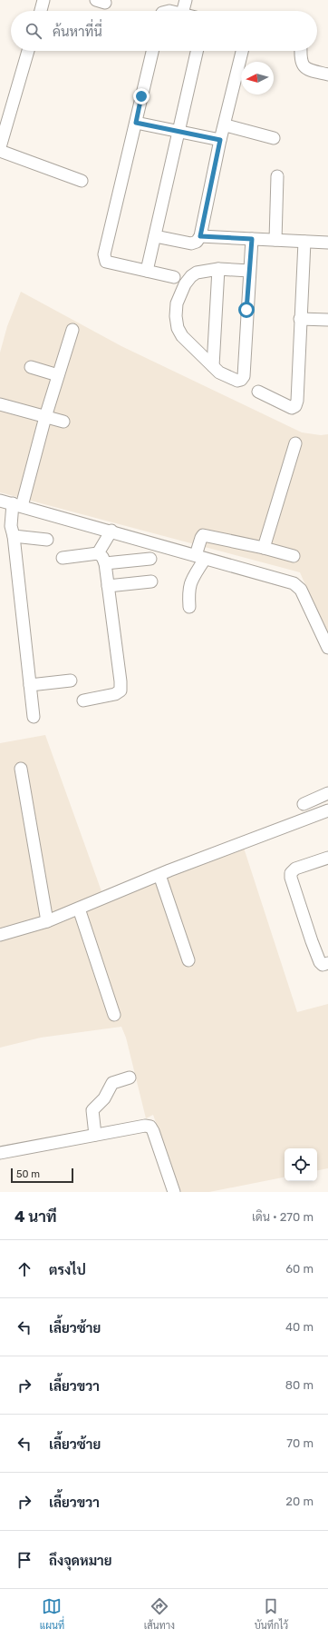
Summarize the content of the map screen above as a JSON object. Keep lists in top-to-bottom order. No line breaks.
{"scale_bar":"50 m","north":"left","page":{"search":"ค้นหาที่นี่","scale":"50 m","heading":["4 นาที","เดิน · 270 m"],"list":[["ตรงไป","60 m"],["เลี้ยวซ้าย","40 m"],["เลี้ยวขวา","80 m"],["เลี้ยวซ้าย","70 m"],["เลี้ยวขวา","20 m"],"ถึงจุดหมาย"],"nav":["แผนที่","เส้นทาง","บันทึกไว้"]}}
